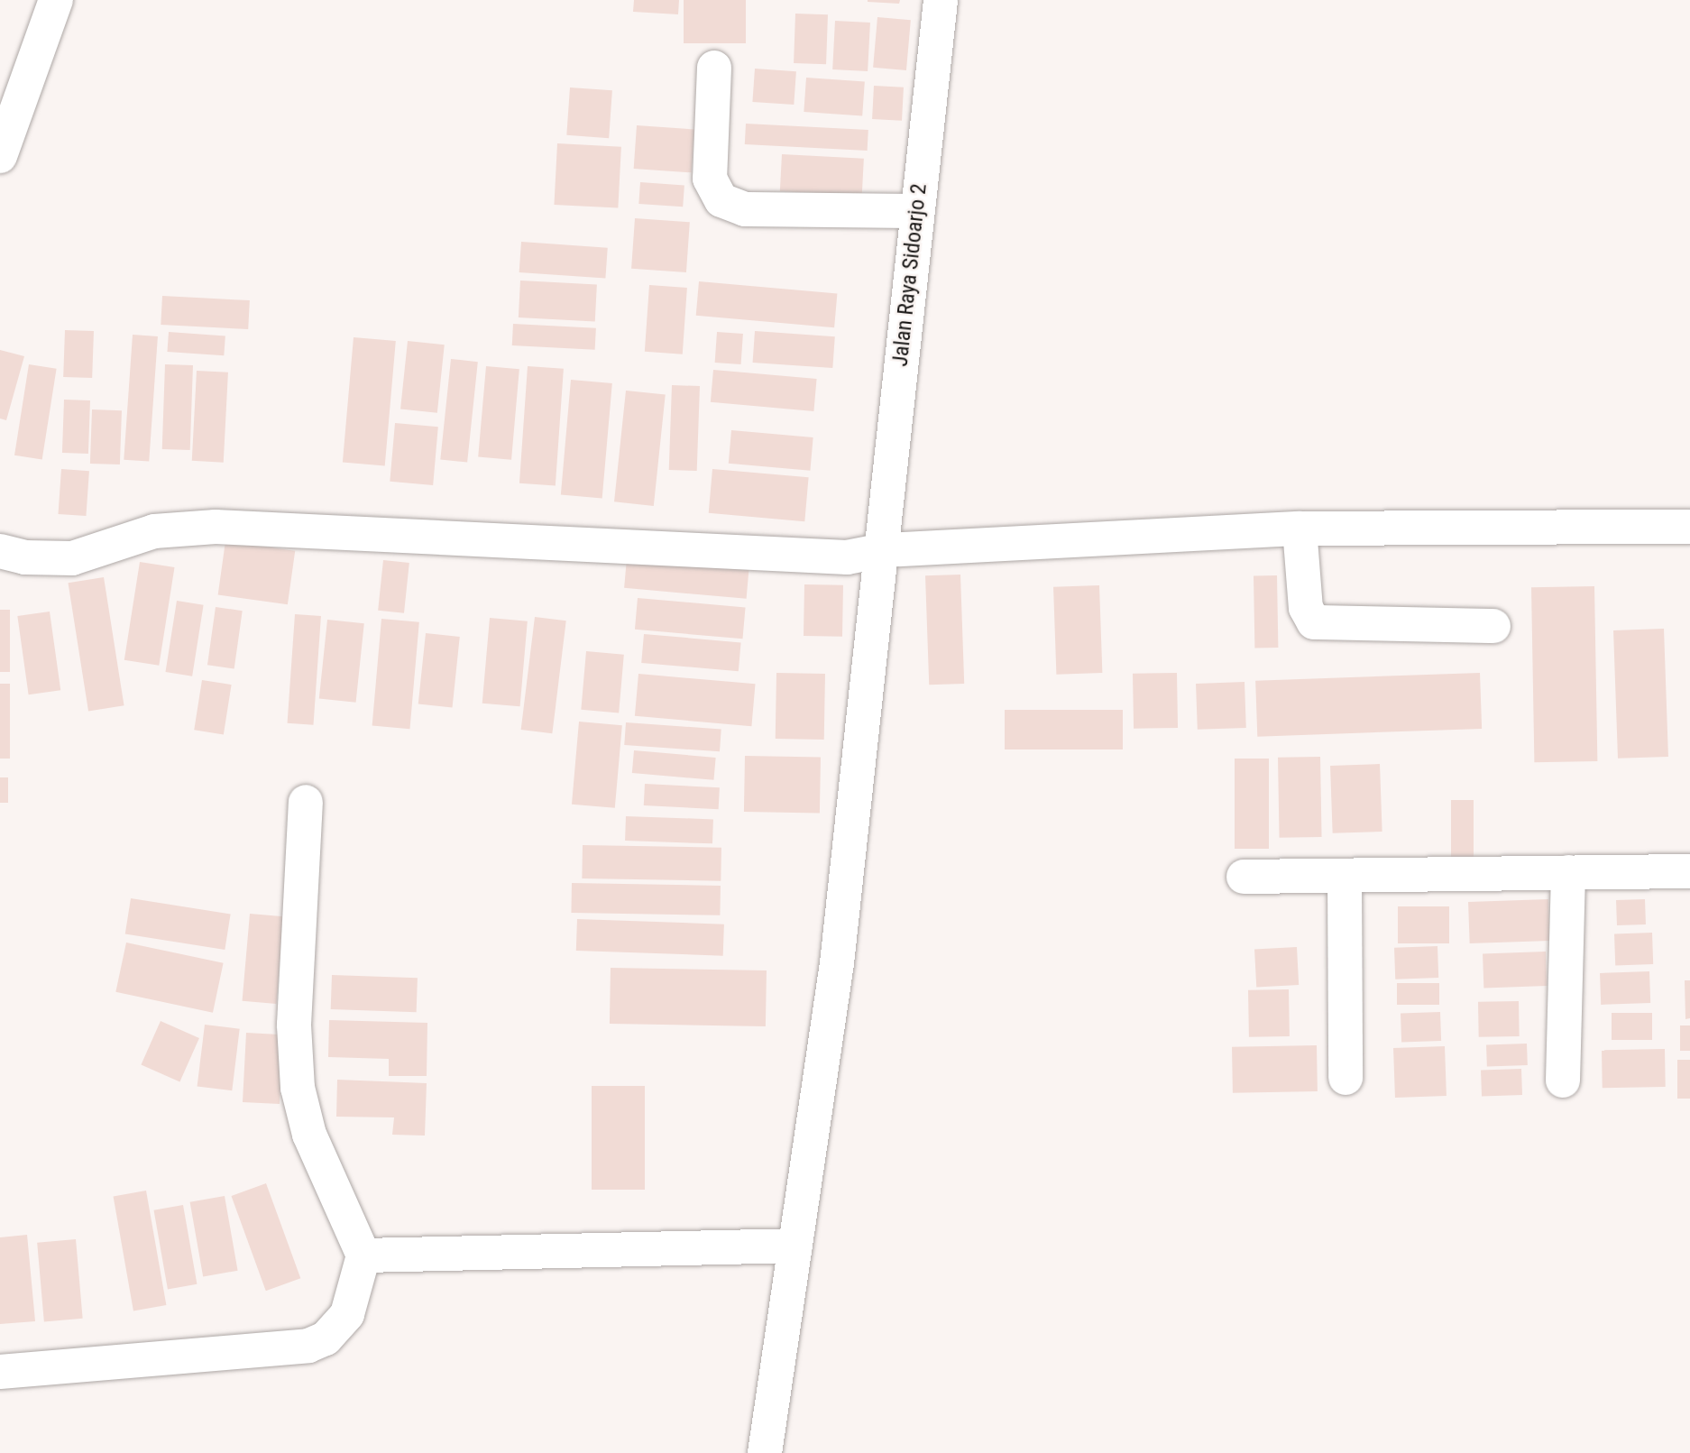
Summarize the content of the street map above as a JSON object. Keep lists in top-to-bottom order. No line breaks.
{"streets":{"street":["Jalan Raya Sidoarjo 2"]}}
